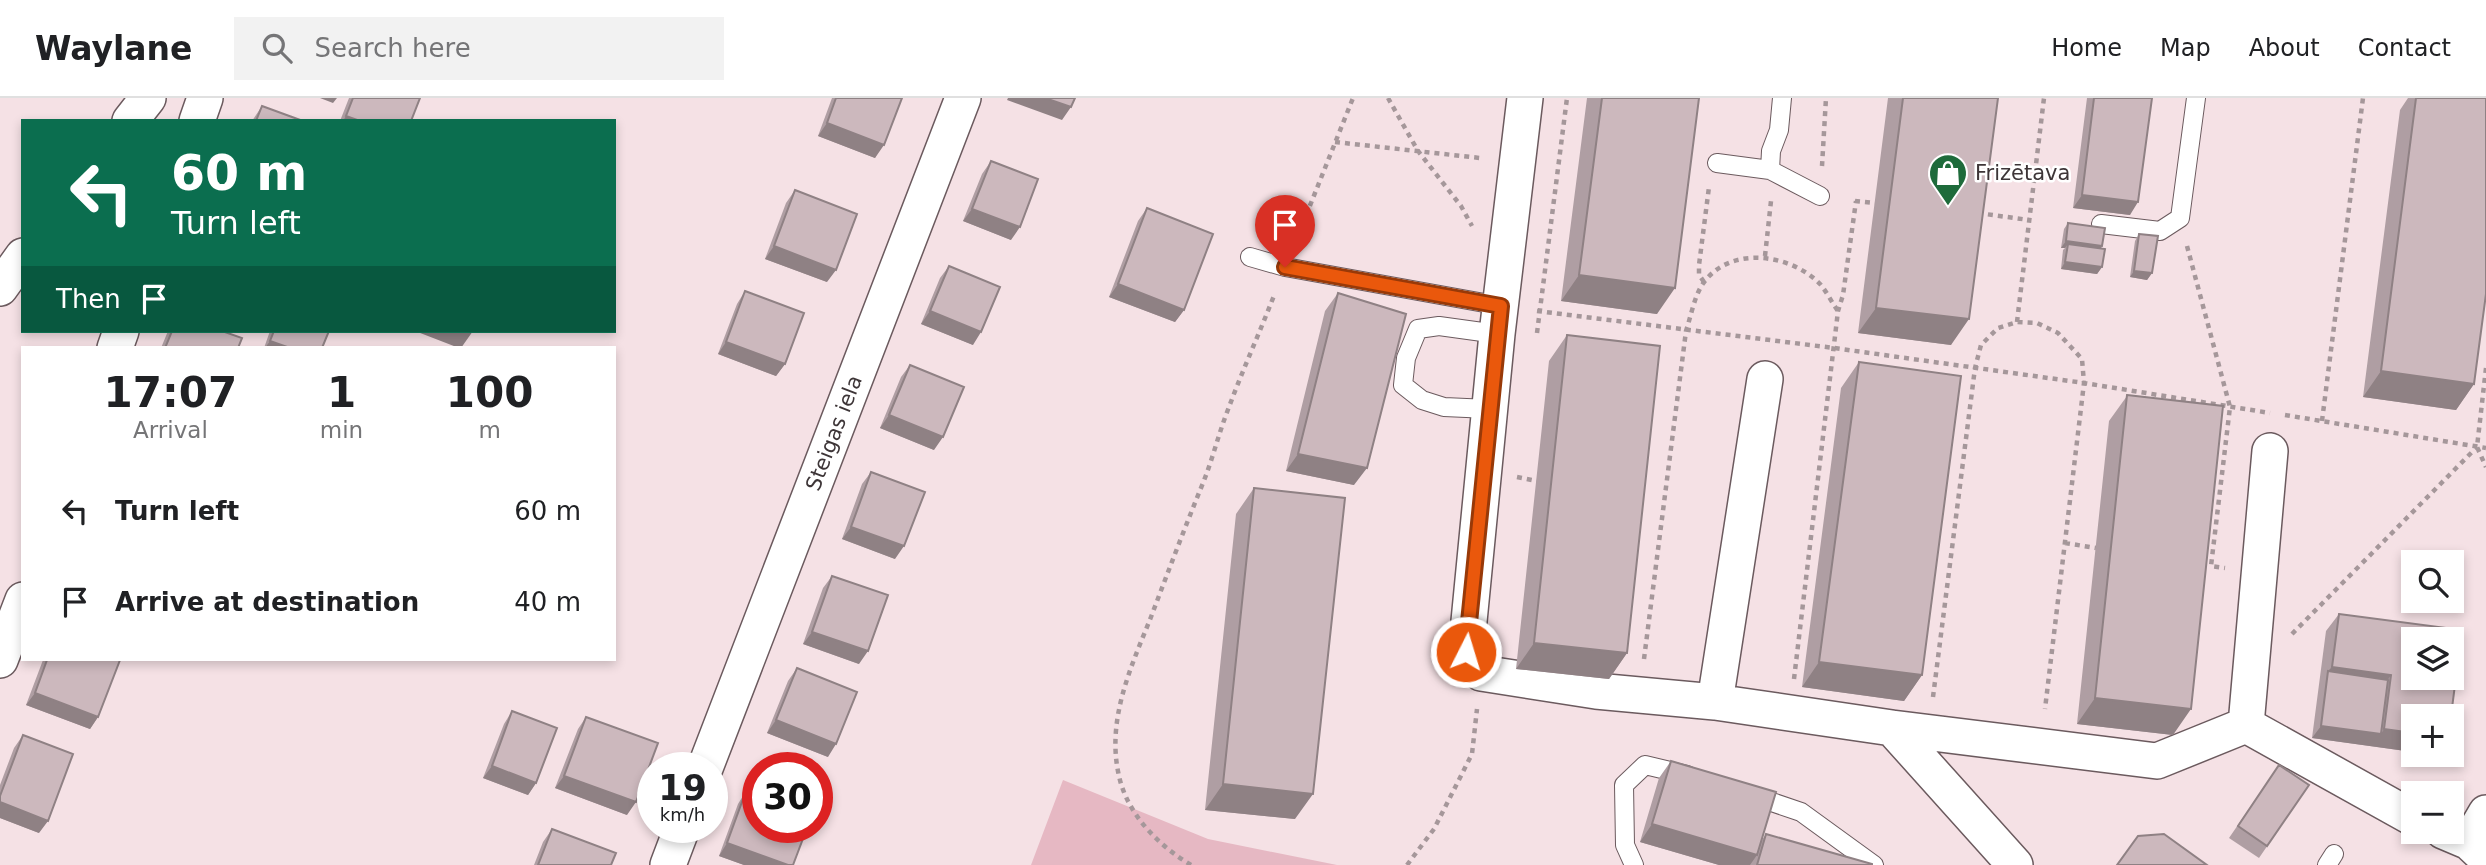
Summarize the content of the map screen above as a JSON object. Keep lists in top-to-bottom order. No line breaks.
{"streets":{"street":["Steigas iela"]},"places":{"shop":["Frizētava"]},"page":{"header":"Waylane","search":"Search here","nav":["Home","Map","About","Contact"],"turn":["60 m","Turn left"],"then":"Then","eta":["17:07","Arrival","1","min","100","m"],"list":[{"name":"Turn left","value":"60 m"},{"name":"Arrive at destination","value":"40 m"}],"map_buttons":["+","−"],"speed":"19 km/h","limit":"30"}}
